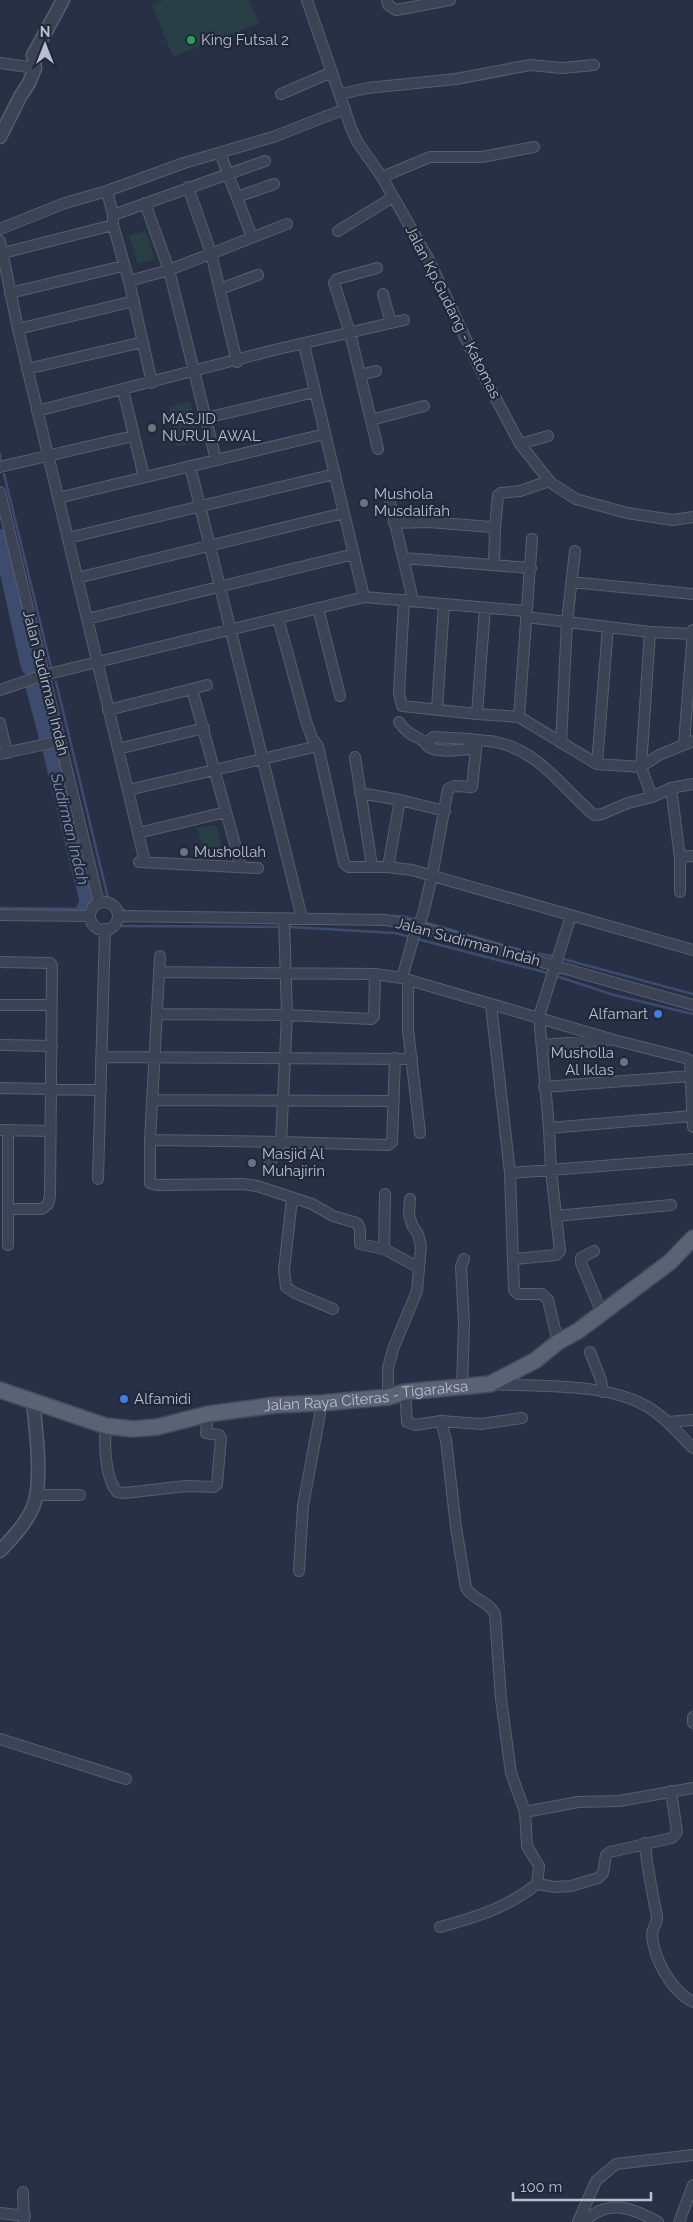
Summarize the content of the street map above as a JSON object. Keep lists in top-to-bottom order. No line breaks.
{"streets":{"main road":["Jalan Raya Citeras - Tigaraksa"],"street":["Jalan Kp.Gudang - Katomas","Jalan Sudirman Indah"]},"water":["Sudirman Indah"],"places":["King Futsal 2","MASJID NURUL AWAL","Mushola Musdalifah","Mushollah","Alfamart","Musholla Al Iklas","Masjid Al Muhajirin","Alfamidi"],"scale_bar":"100 m","north":"top"}
